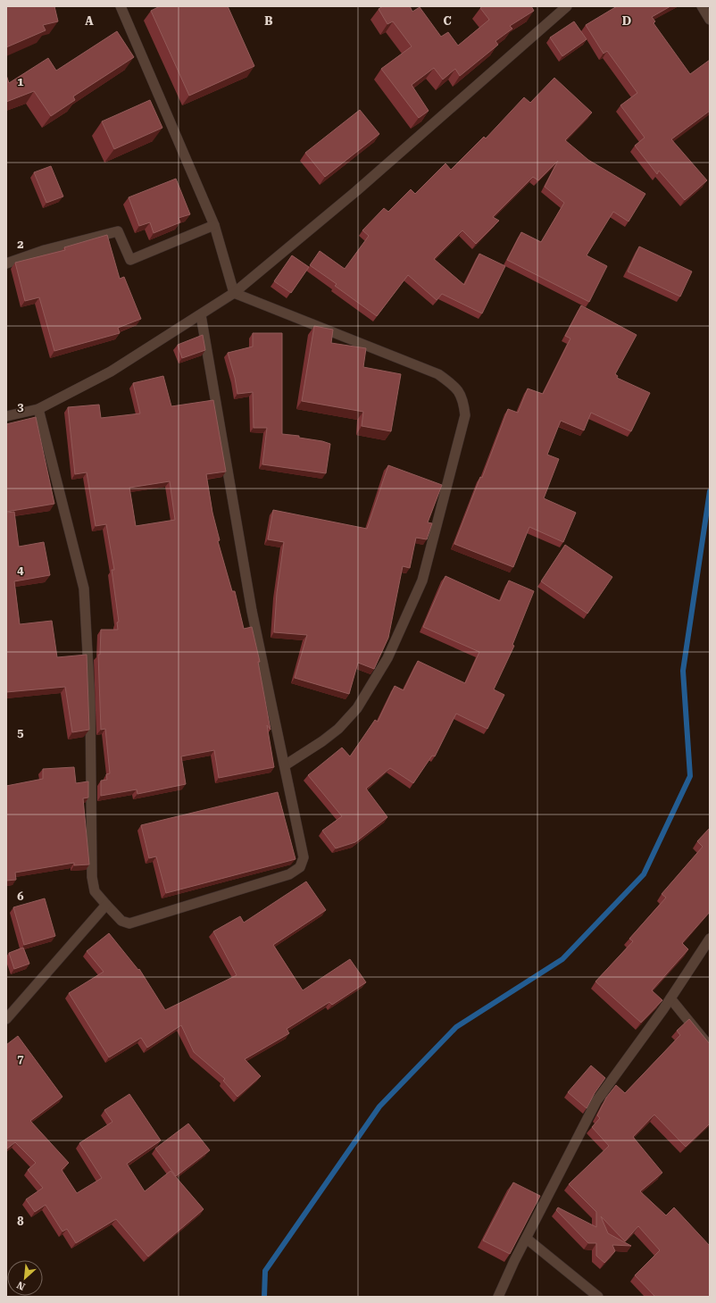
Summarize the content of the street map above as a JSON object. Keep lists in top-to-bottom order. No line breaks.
{"north":"bottom left","grid":{"columns":["A","B","C","D"],"rows":["1","2","3","4","5","6","7","8"]}}
